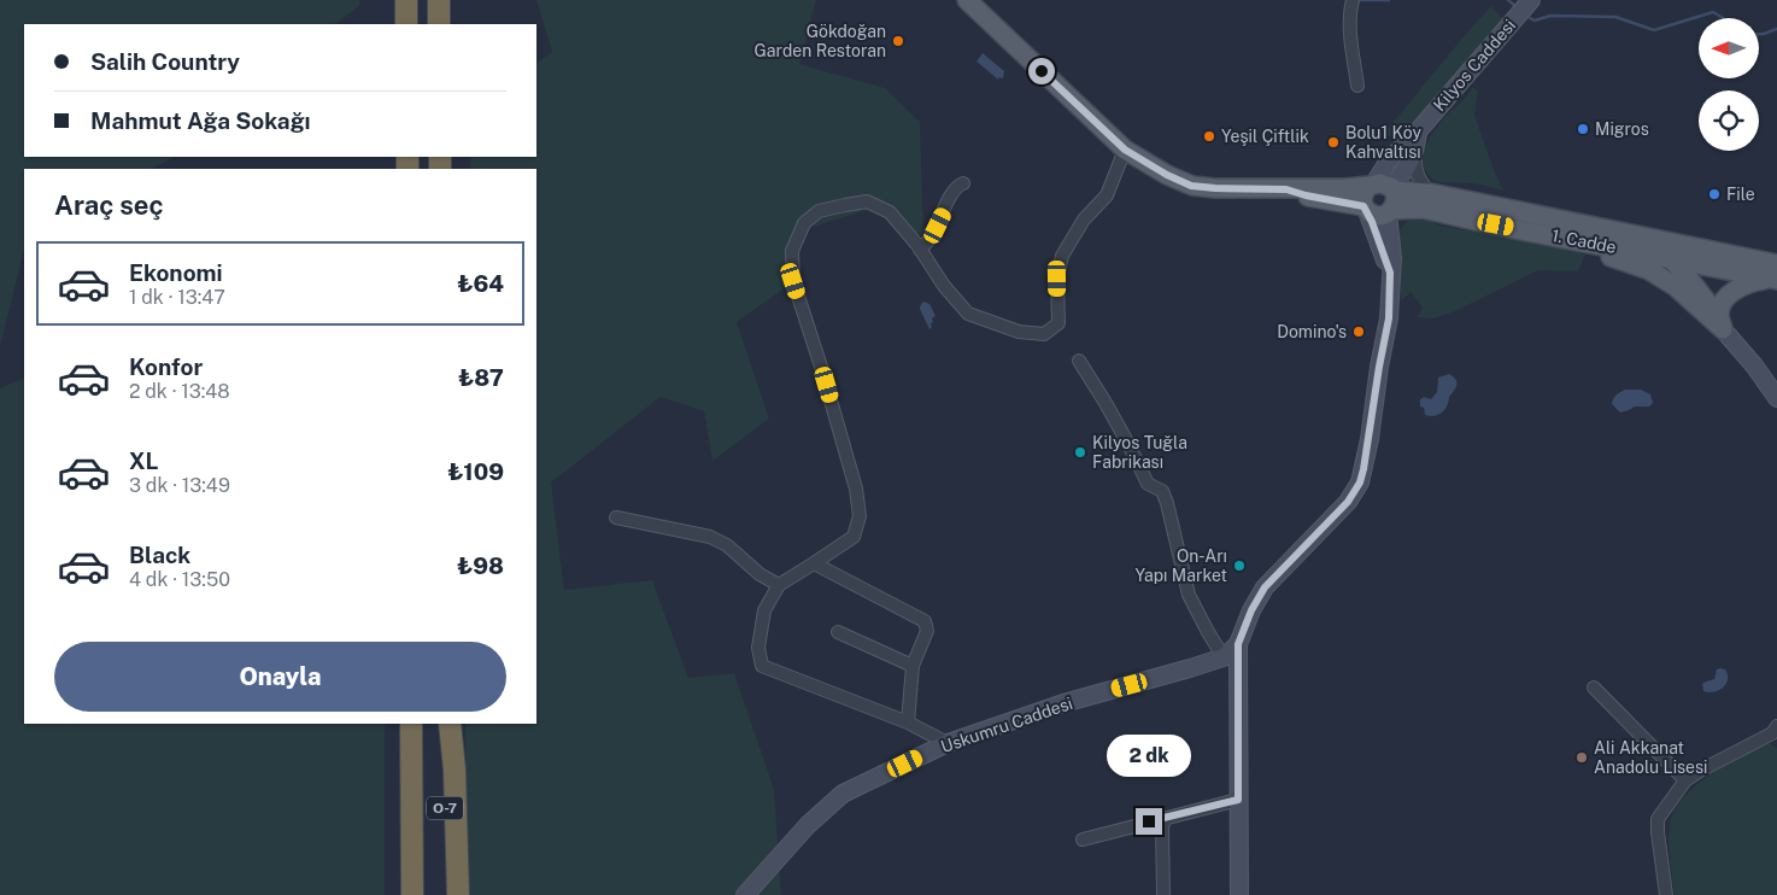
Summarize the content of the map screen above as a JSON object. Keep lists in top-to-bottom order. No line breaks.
{"streets":{"highway":["O-7"],"main road":["Kilyos Caddesi","1. Cadde","Uskumru Caddesi"]},"crossings":[["Kilyos Caddesi","1. Cadde"]],"places":["Gökdoğan Garden Restoran","Migros","Yeşil Çiftlik","Bolu1 Köy Kahvaltısı","File","Domino's","Kilyos Tuğla Fabrikası","On-Arı Yapı Market","Ali Akkanat Anadolu Lisesi"],"north":"left","page":{"banner":["Salih Country","Mahmut Ağa Sokağı"],"heading":"Araç seç","list":[{"name":"Ekonomi","note":"1 dk · 13:47","value":"₺64"},{"name":"Konfor","note":"2 dk · 13:48","value":"₺87"},{"name":"XL","note":"3 dk · 13:49","value":"₺109"},{"name":"Black","note":"4 dk · 13:50","value":"₺98"}],"buttons":"Onayla","bubble":"2 dk"}}
